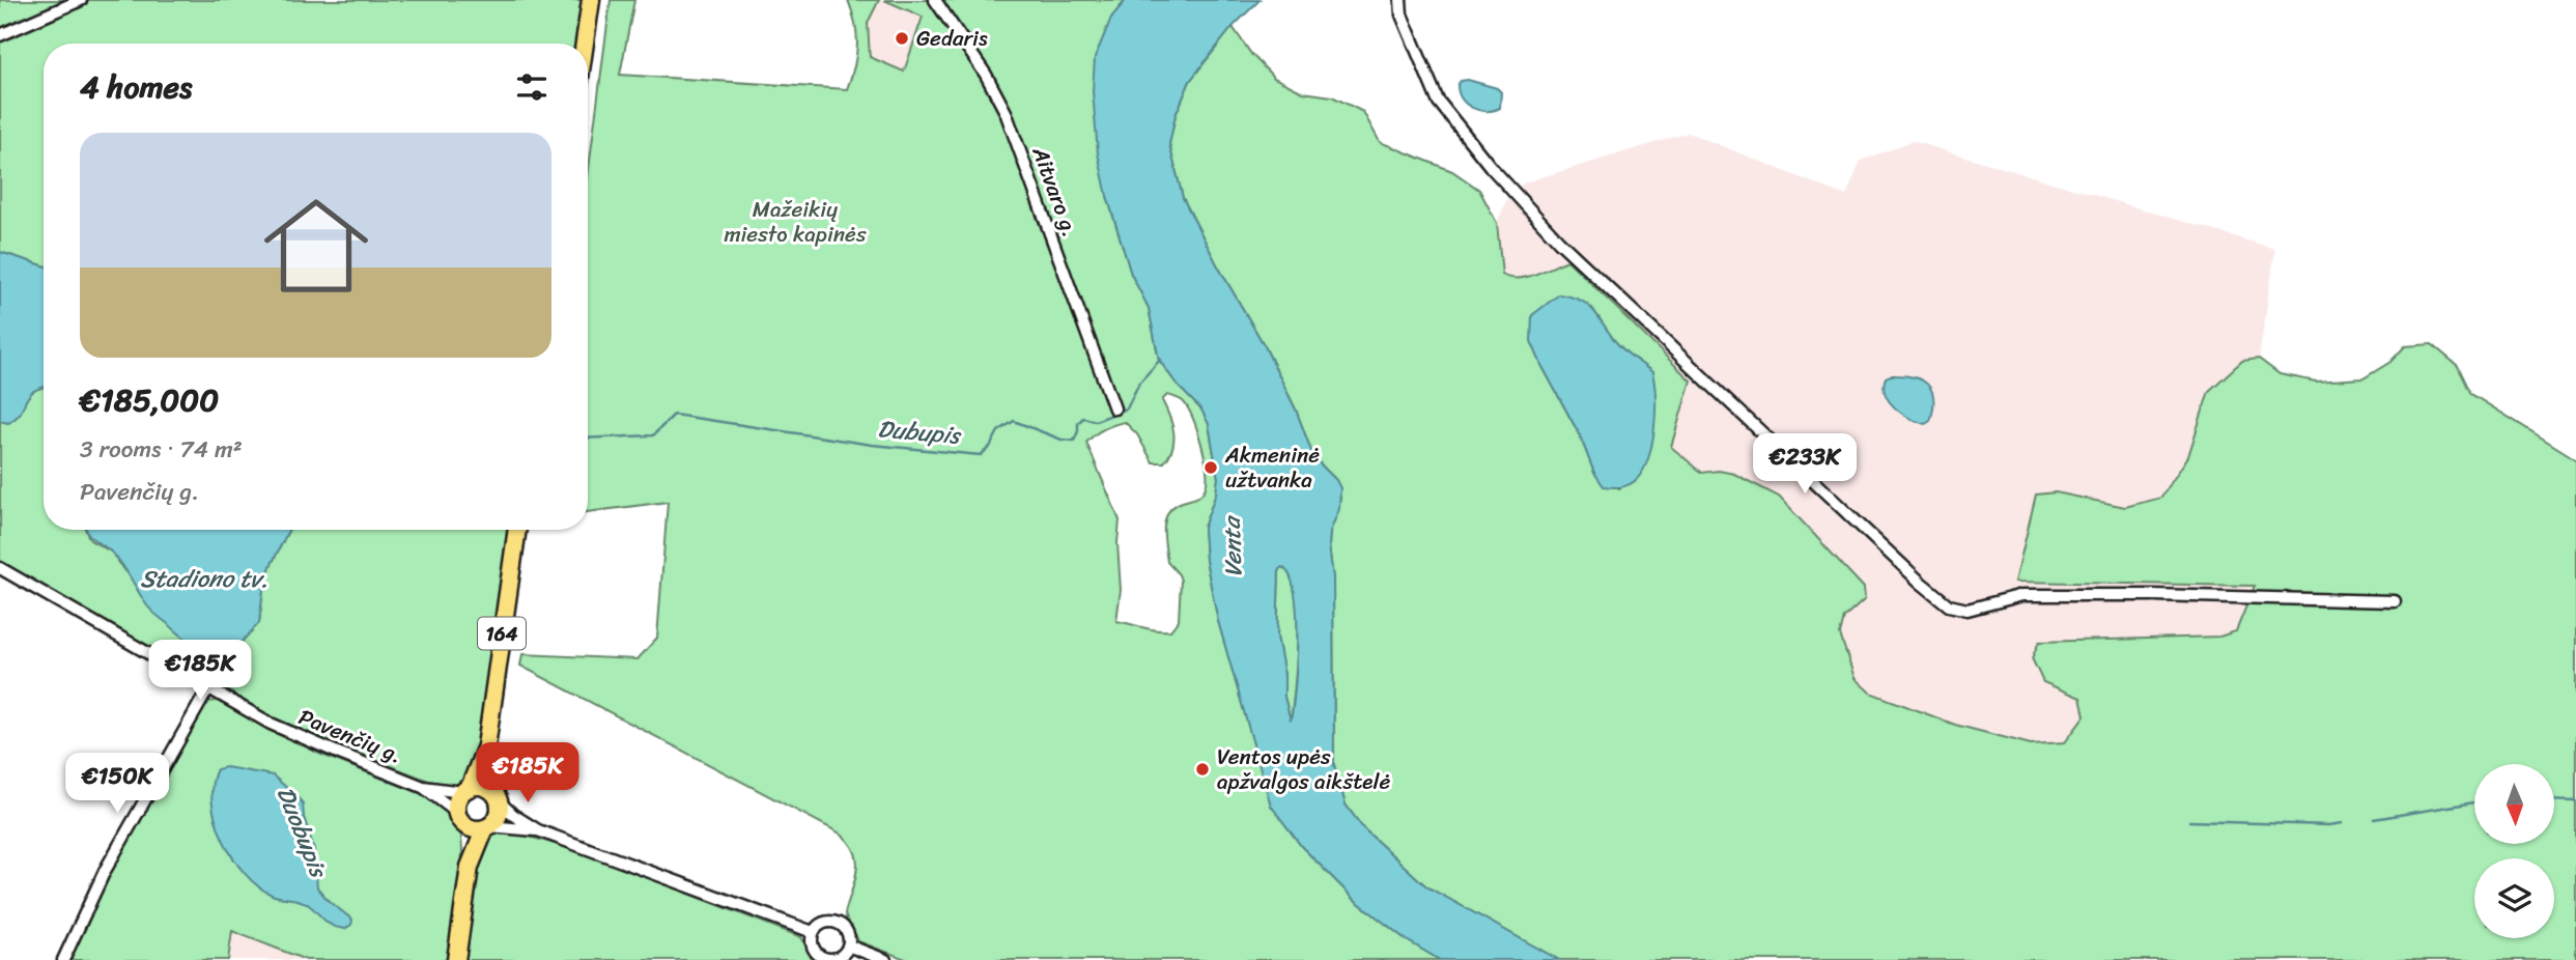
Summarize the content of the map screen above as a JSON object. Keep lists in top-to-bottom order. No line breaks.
{"streets":{"main road":["164"],"street":["Aitvaro g.","Pavenčių g."]},"crossings":[["164","Pavenčių g."]],"water":["Dubupis","Venta","Stadiono tv.","Duobupis"],"parks":["Mažeikių miesto kapinės"],"places":["Gedaris","Akmeninė užtvanka","Ventos upės apžvalgos aikštelė"],"north":"bottom","page":{"heading":"4 homes","list":[{"name":"€185,000","note":"3 rooms · 74 m² · Pavenčių g."}],"price":["€233K","€185K","€185K","€150K"]}}
